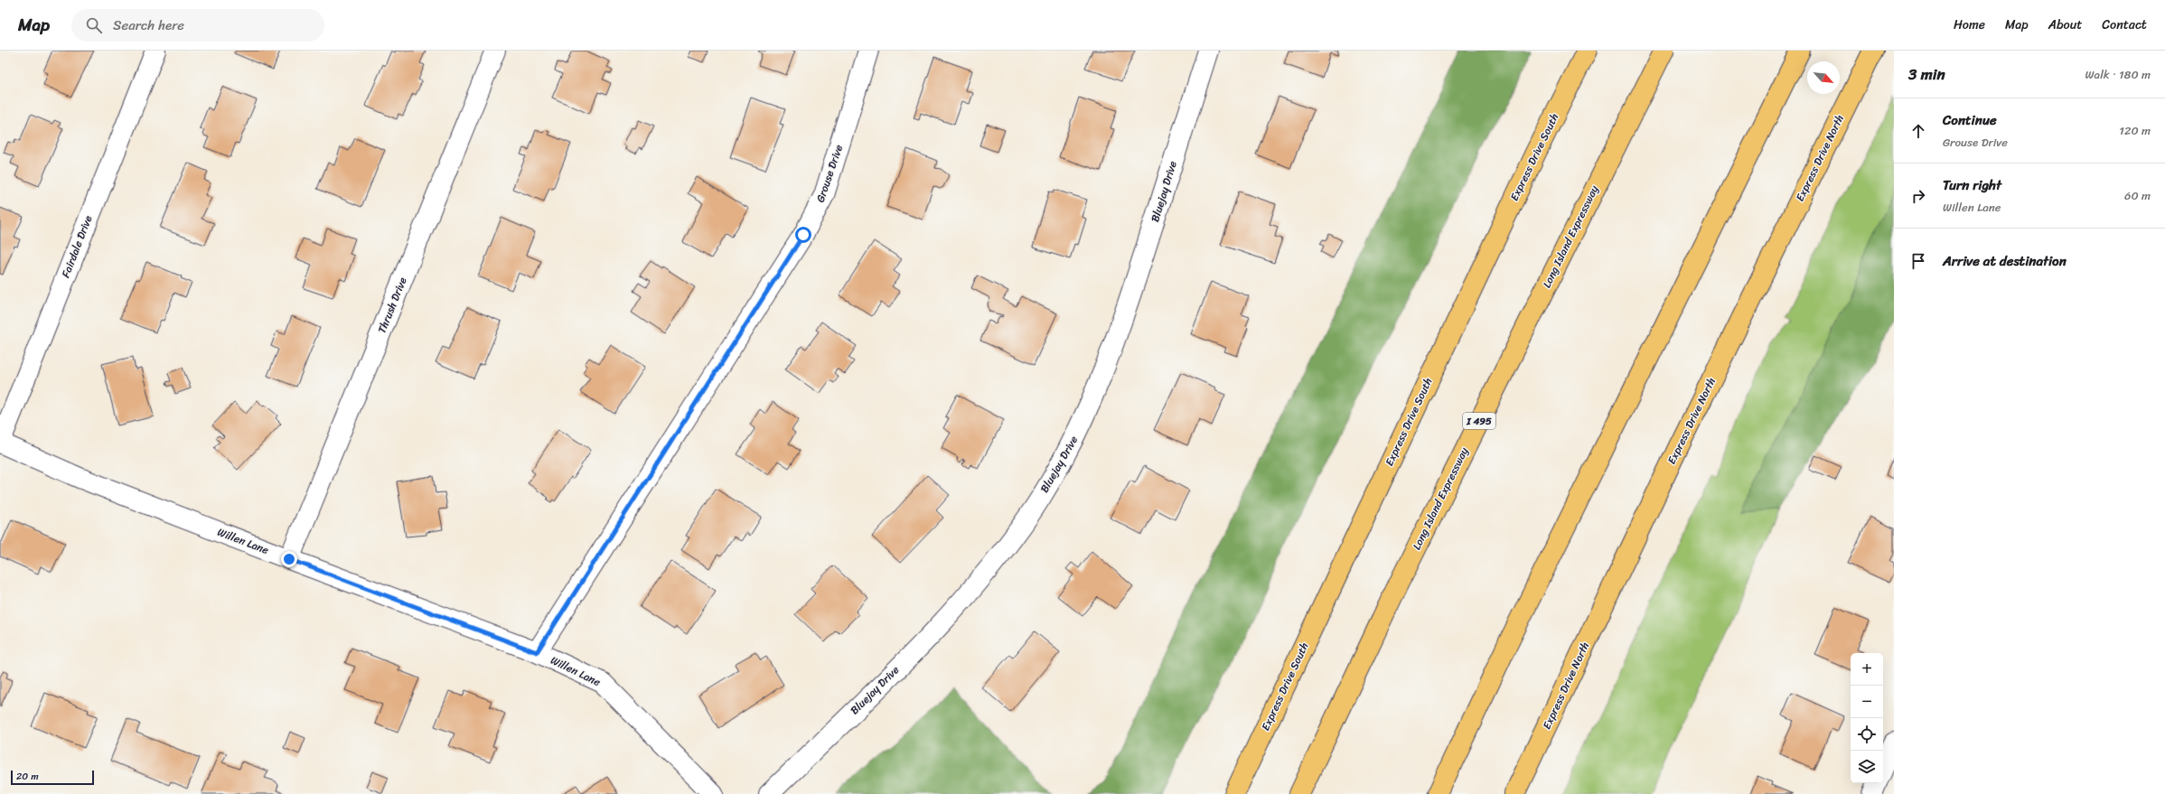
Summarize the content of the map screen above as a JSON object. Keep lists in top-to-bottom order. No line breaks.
{"streets":{"highway":["Express Drive South","Express Drive North","Long Island Expressway","I 495"],"street":["Grouse Drive","Bluejay Drive","Fairdale Drive","Thrush Drive","Willen Lane"]},"crossings":[["Grouse Drive","Willen Lane"],["Fairdale Drive","Willen Lane"],["Thrush Drive","Willen Lane"]],"scale_bar":"20 m","north":"bottom right","page":{"header":"Map","search":"Search here","nav":["Home","Map","About","Contact"],"heading":["3 min","Walk · 180 m"],"list":[["Continue","Grouse Drive","120 m"],["Turn right","Willen Lane","60 m"],"Arrive at destination"],"map_buttons":["+","−"],"scale":"20 m"}}
